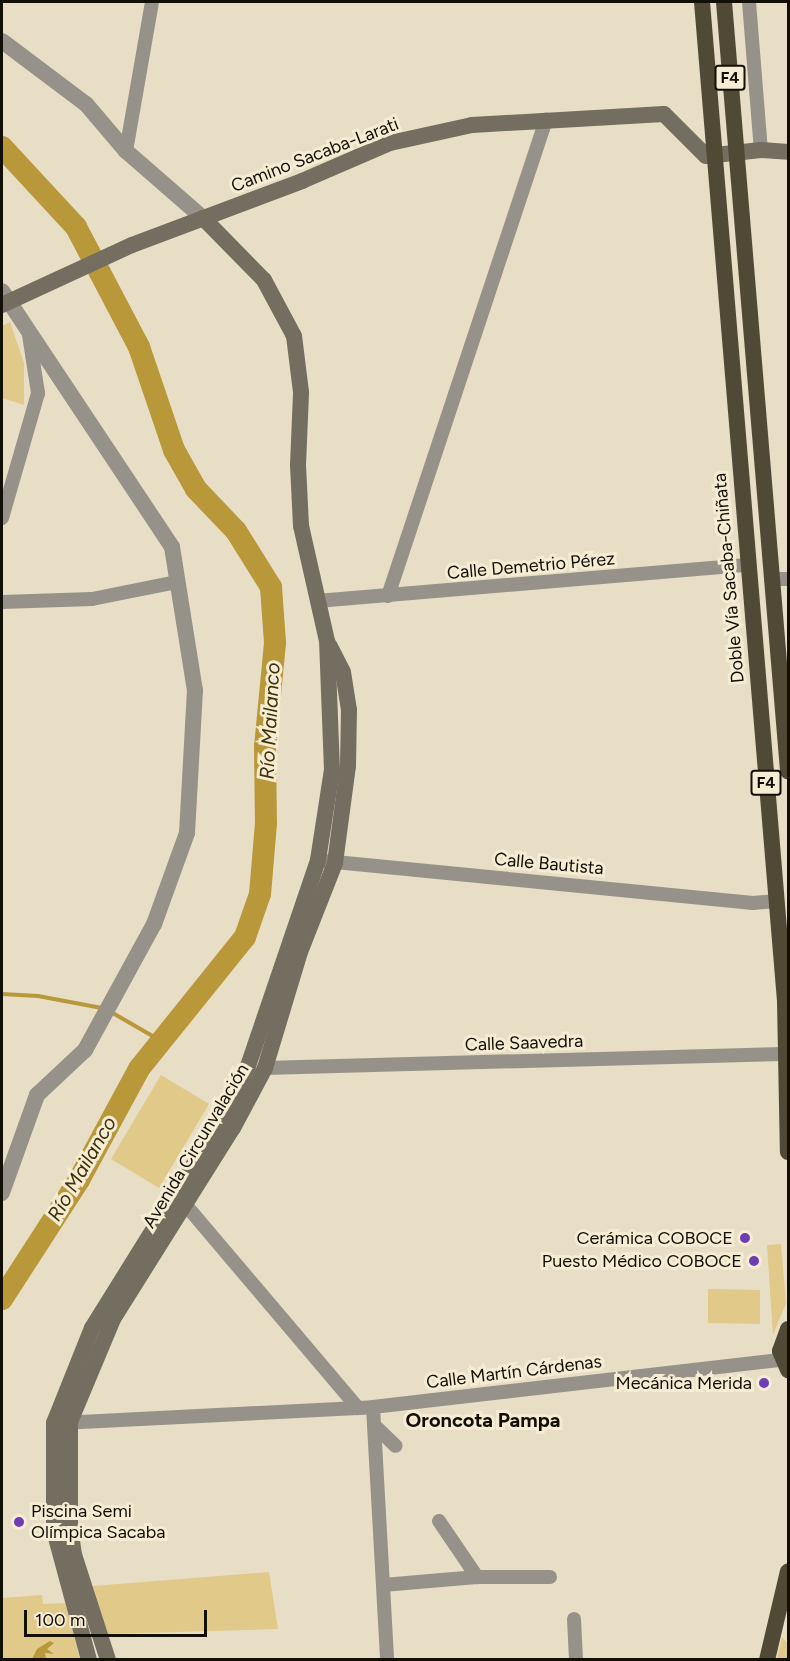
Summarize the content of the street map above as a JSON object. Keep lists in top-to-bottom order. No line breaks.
{"streets":{"highway":["F4","Doble Vía Sacaba-Chiñata"],"main road":["Camino Sacaba-Larati","Avenida Circunvalación"],"street":["Calle Demetrio Pérez","Calle Bautista","Calle Saavedra","Calle Martín Cárdenas"]},"crossings":[["Camino Sacaba-Larati","Doble Vía Sacaba-Chiñata"],["Camino Sacaba-Larati","Avenida Circunvalación"],["Calle Demetrio Pérez","Doble Vía Sacaba-Chiñata"],["Calle Demetrio Pérez","Avenida Circunvalación"],["Doble Vía Sacaba-Chiñata","Calle Bautista"],["Doble Vía Sacaba-Chiñata","Calle Saavedra"],["Calle Bautista","Avenida Circunvalación"],["Calle Saavedra","Avenida Circunvalación"],["Avenida Circunvalación","Calle Martín Cárdenas"]],"districts":["Oroncota Pampa"],"water":["Río Mailanco"],"places":["Cerámica COBOCE","Puesto Médico COBOCE","Mecánica Merida","Piscina Semi Olímpica Sacaba"],"scale_bar":"100 m"}
